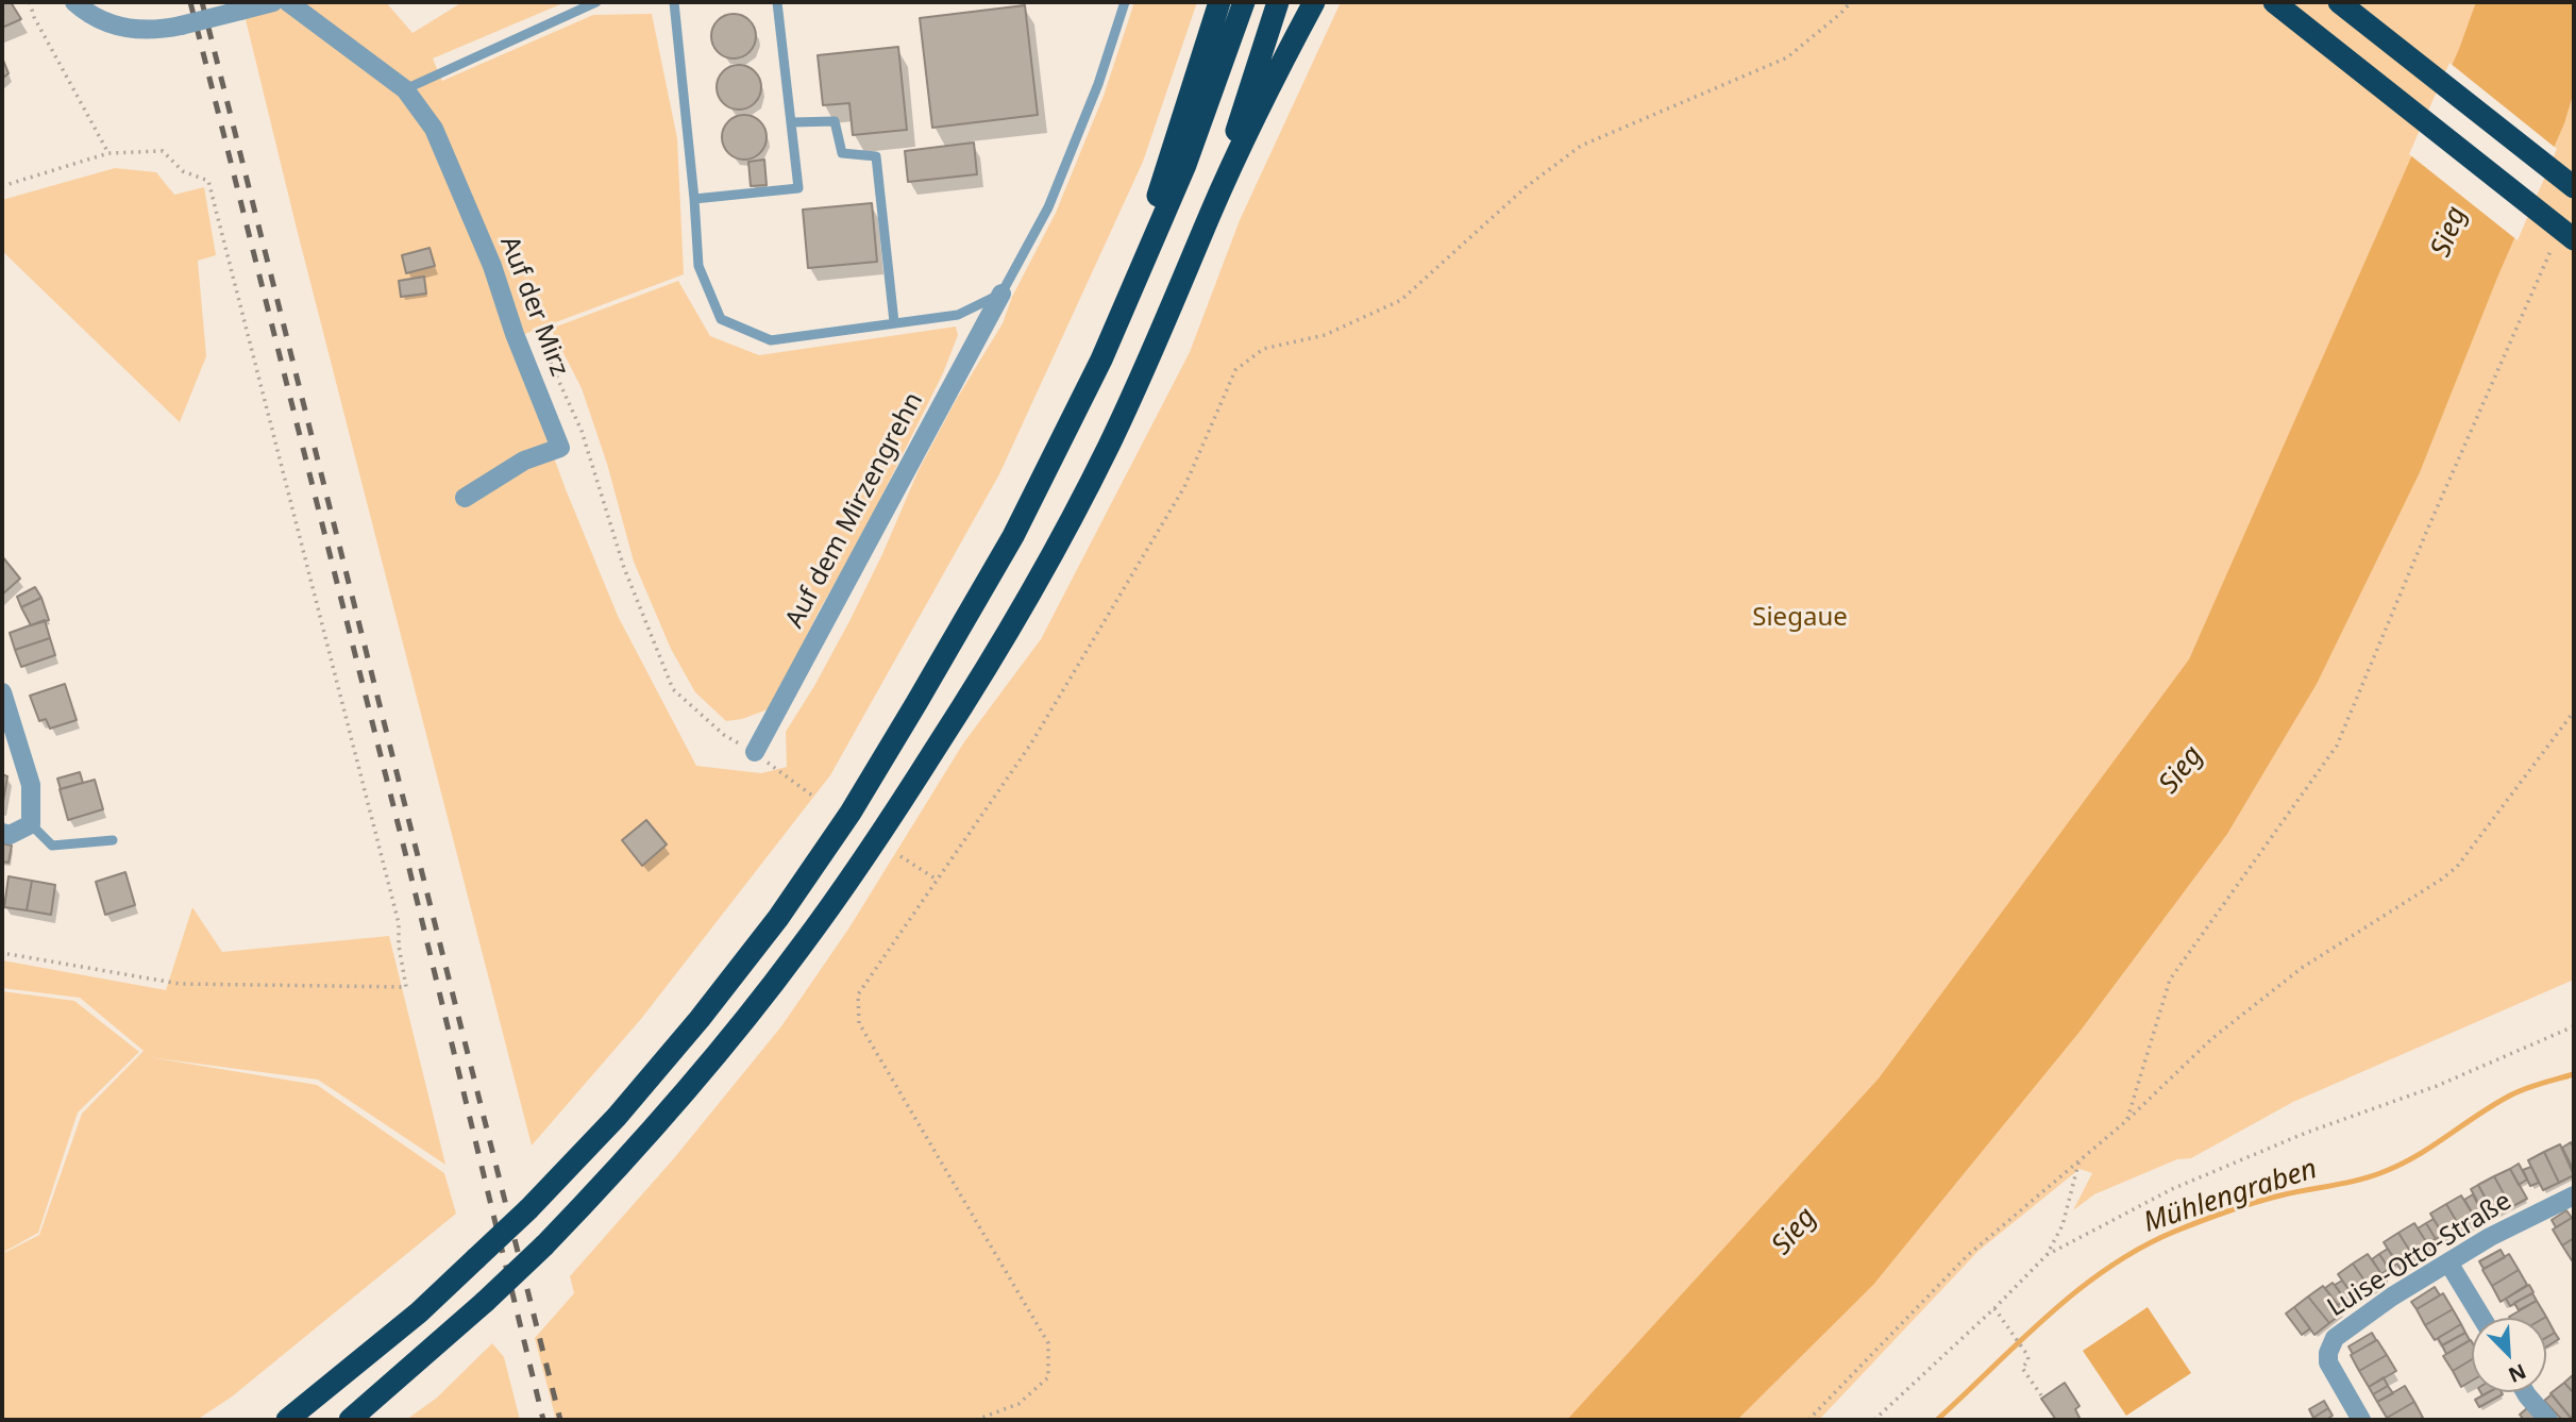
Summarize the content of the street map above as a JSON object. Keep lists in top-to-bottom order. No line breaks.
{"streets":{"street":["Auf der Mirz","Auf dem Mirzengrehn","Luise-Otto-Straße"]},"water":["Sieg","Mühlengraben"],"parks":["Siegaue"],"north":"bottom right"}
